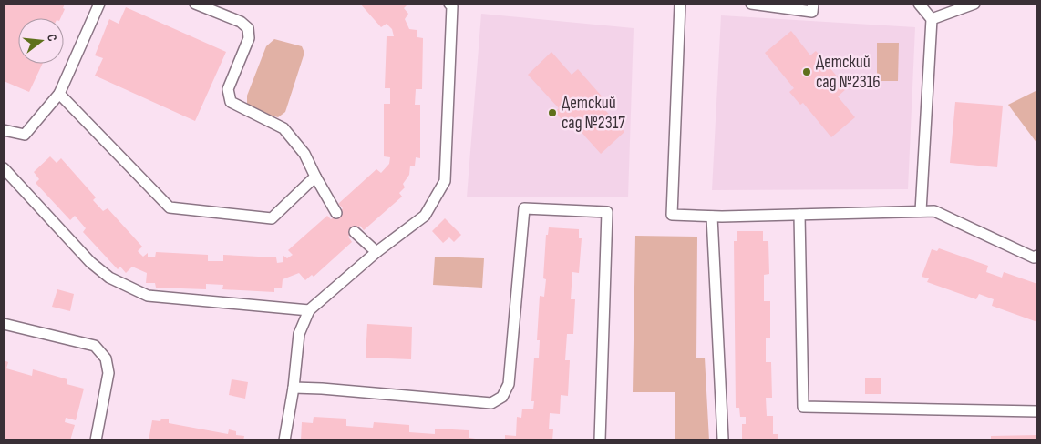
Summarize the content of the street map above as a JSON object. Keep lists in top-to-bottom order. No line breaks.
{"places":["Детский сад №2316","Детский сад №2317"],"north":"right"}
